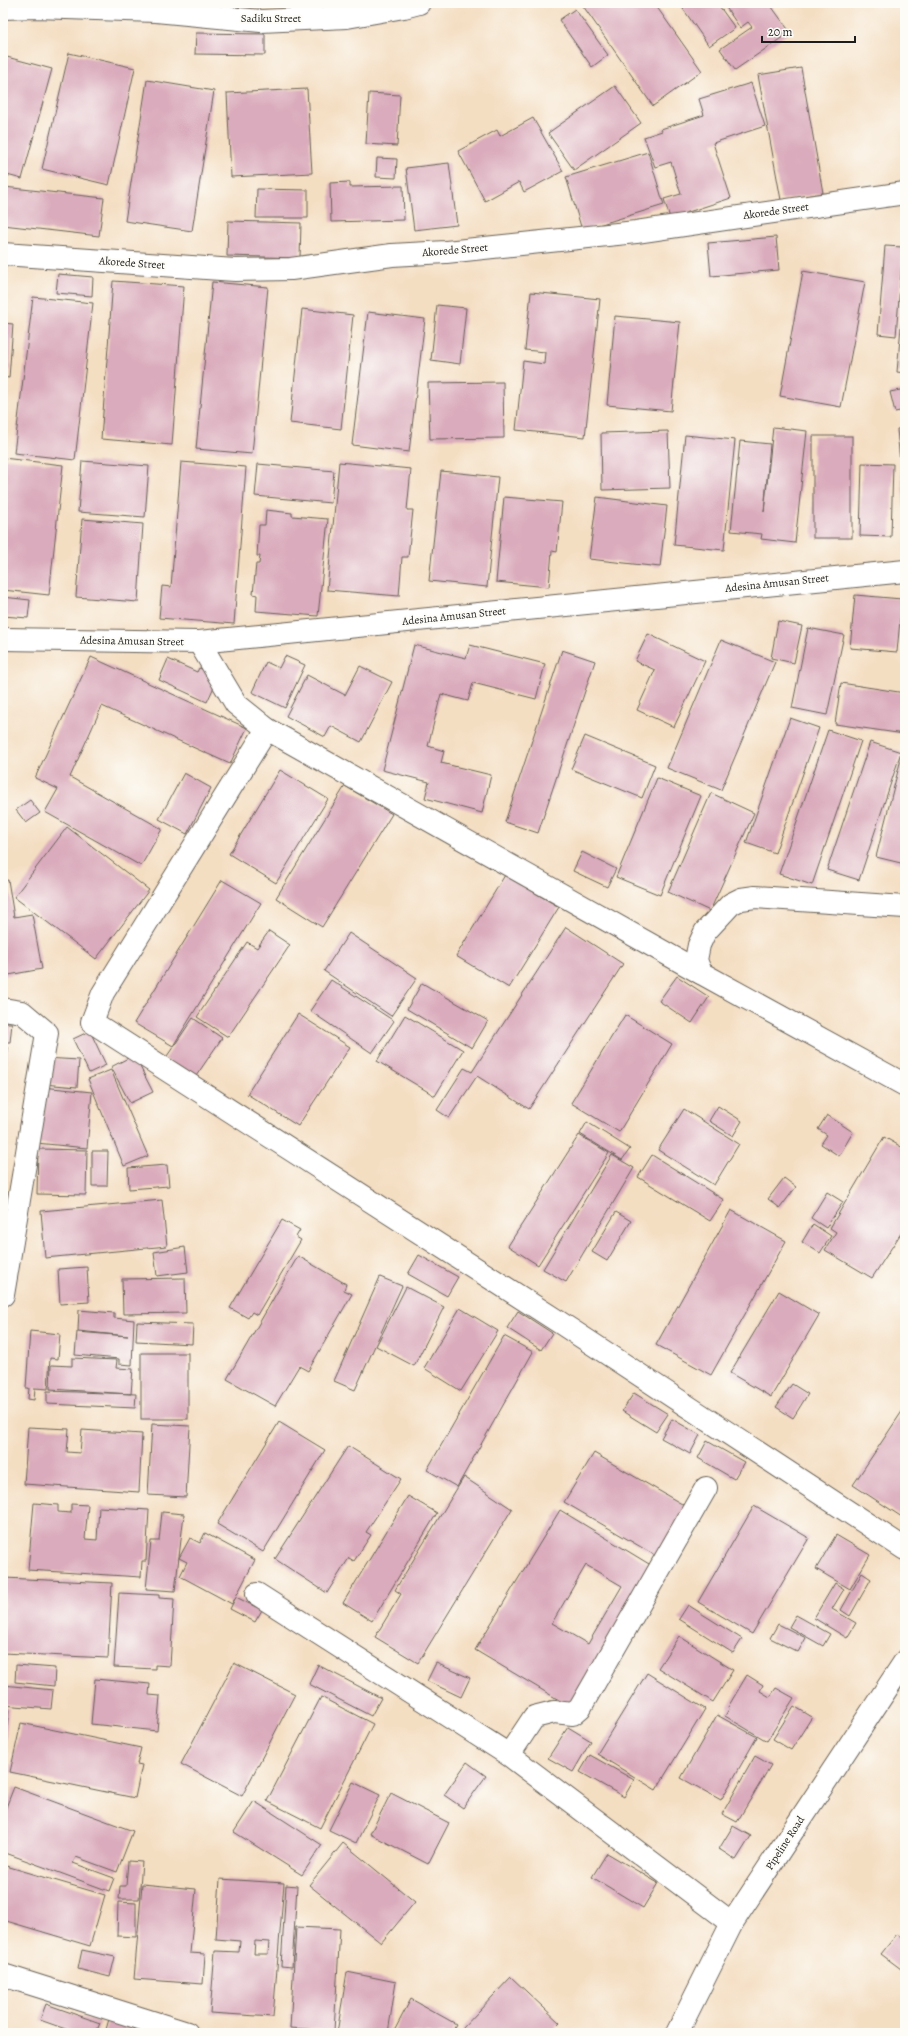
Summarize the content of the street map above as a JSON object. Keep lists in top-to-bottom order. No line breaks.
{"streets":{"street":["Sadiku Street","Akorede Street","Adesina Amusan Street","Pipeline Road"]},"scale_bar":"20 m"}
